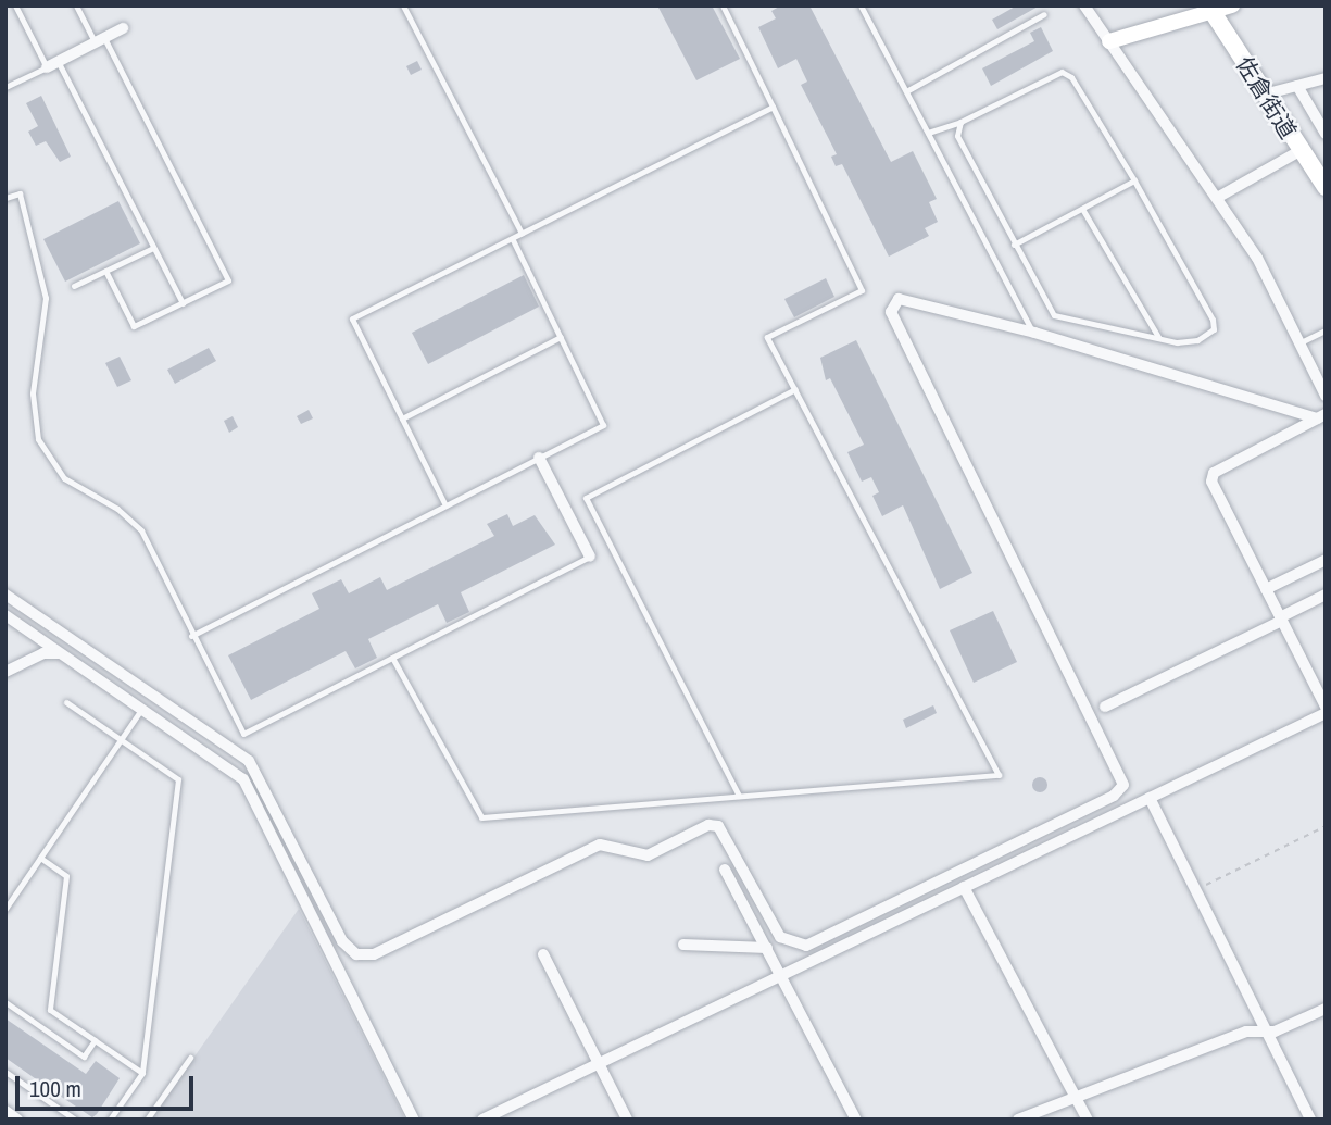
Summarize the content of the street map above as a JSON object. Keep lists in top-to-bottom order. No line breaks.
{"streets":{"main road":["佐倉街道"]},"scale_bar":"100 m"}
